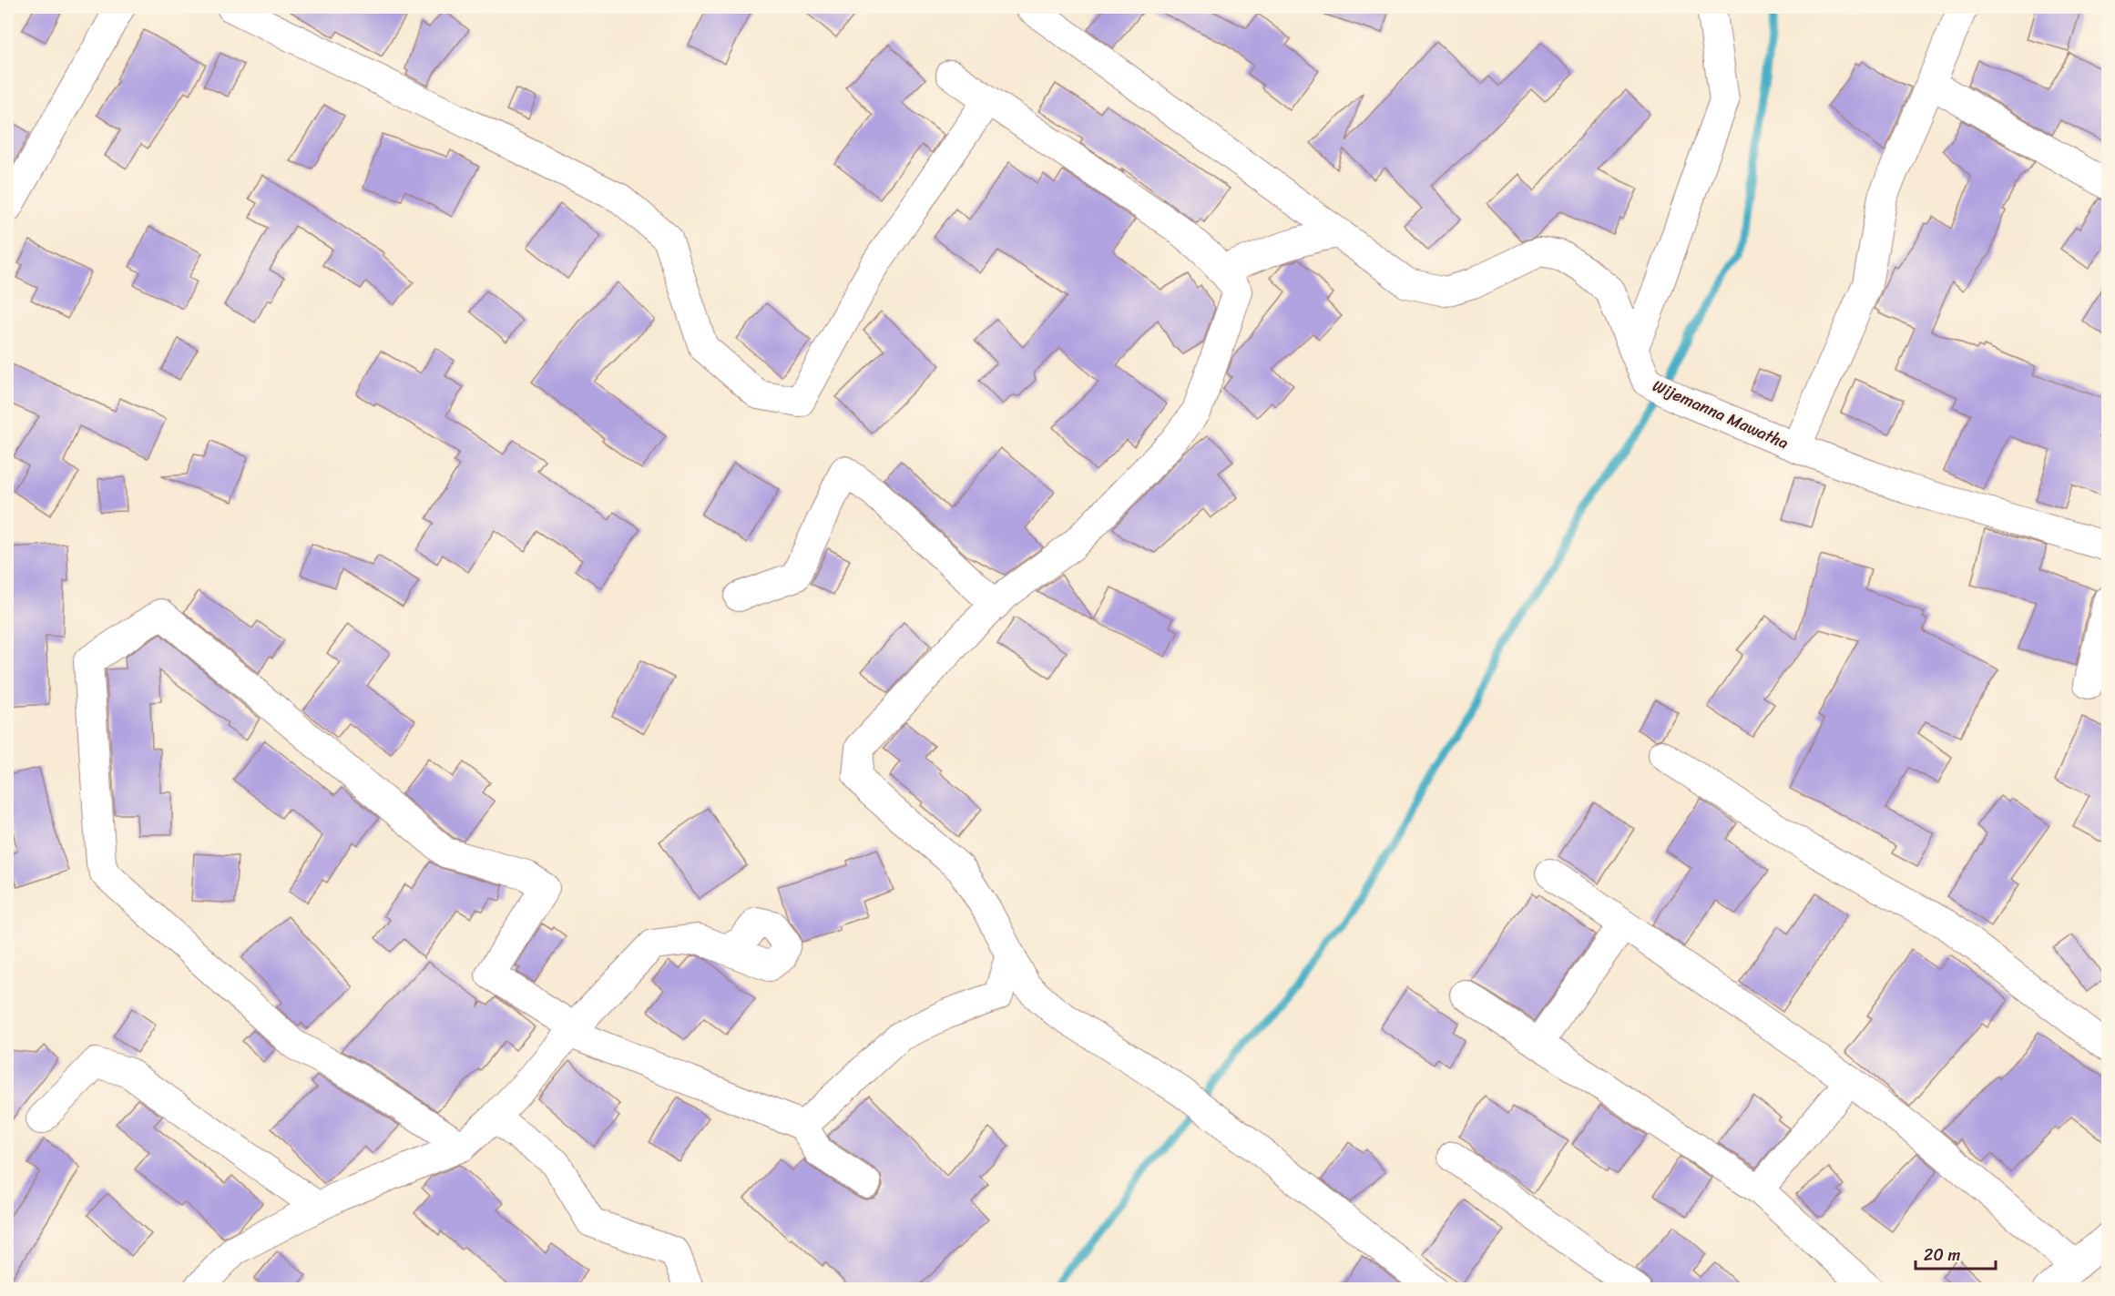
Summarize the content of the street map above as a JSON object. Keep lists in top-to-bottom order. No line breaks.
{"streets":{"street":["Wijemanna Mawatha"]},"scale_bar":"20 m"}
